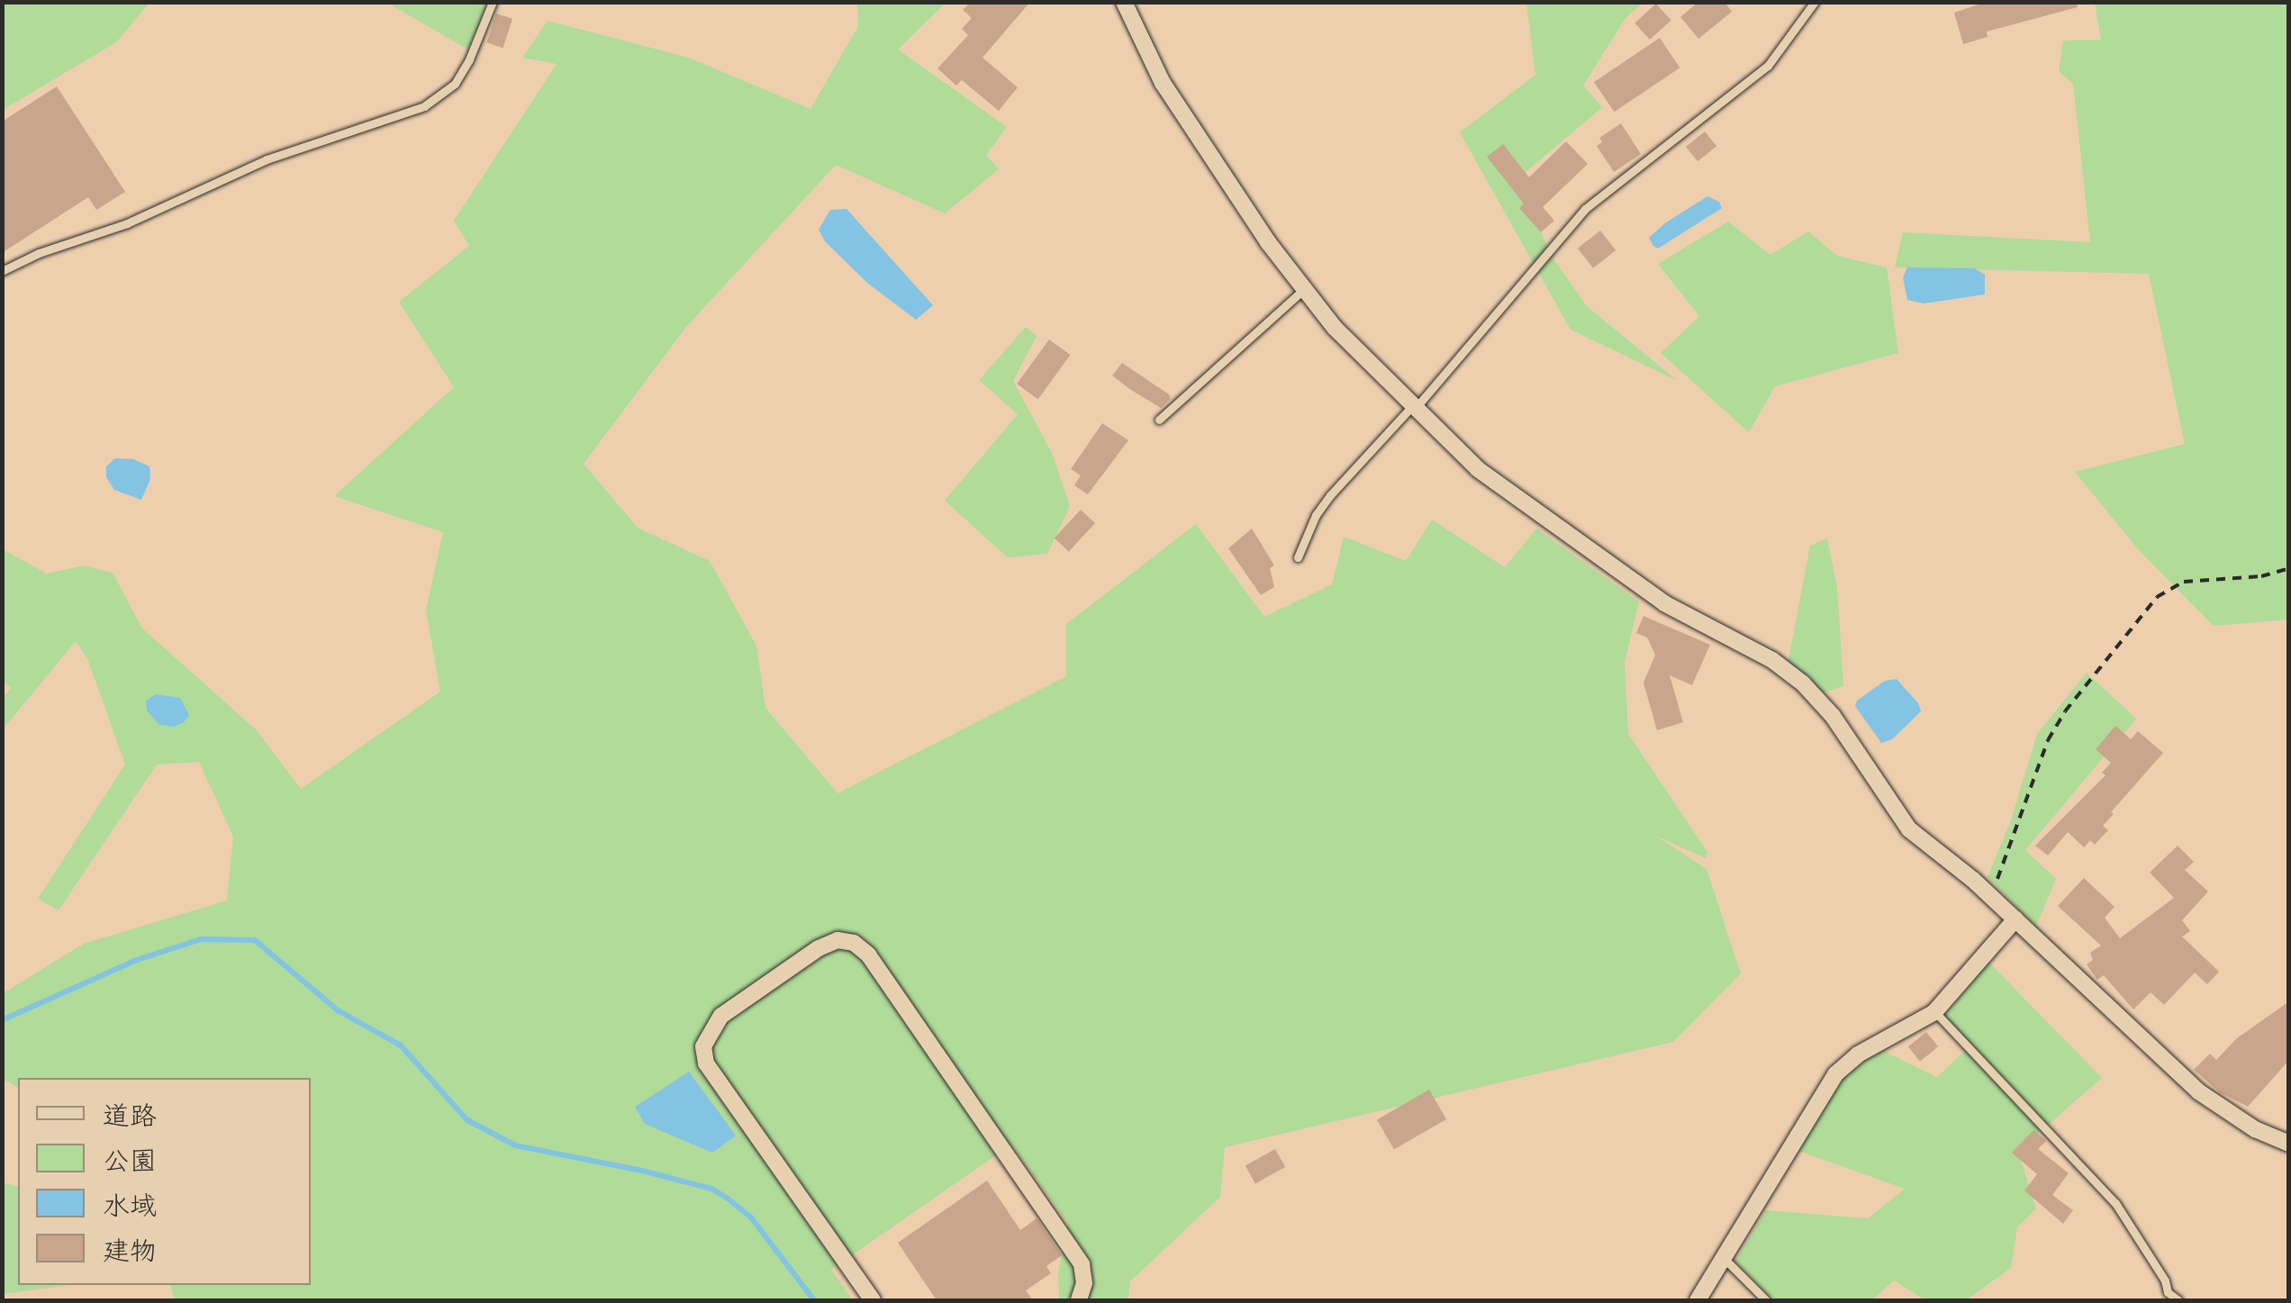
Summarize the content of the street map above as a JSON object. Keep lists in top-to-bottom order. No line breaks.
{"legend":["道路","公園","水域","建物"]}
